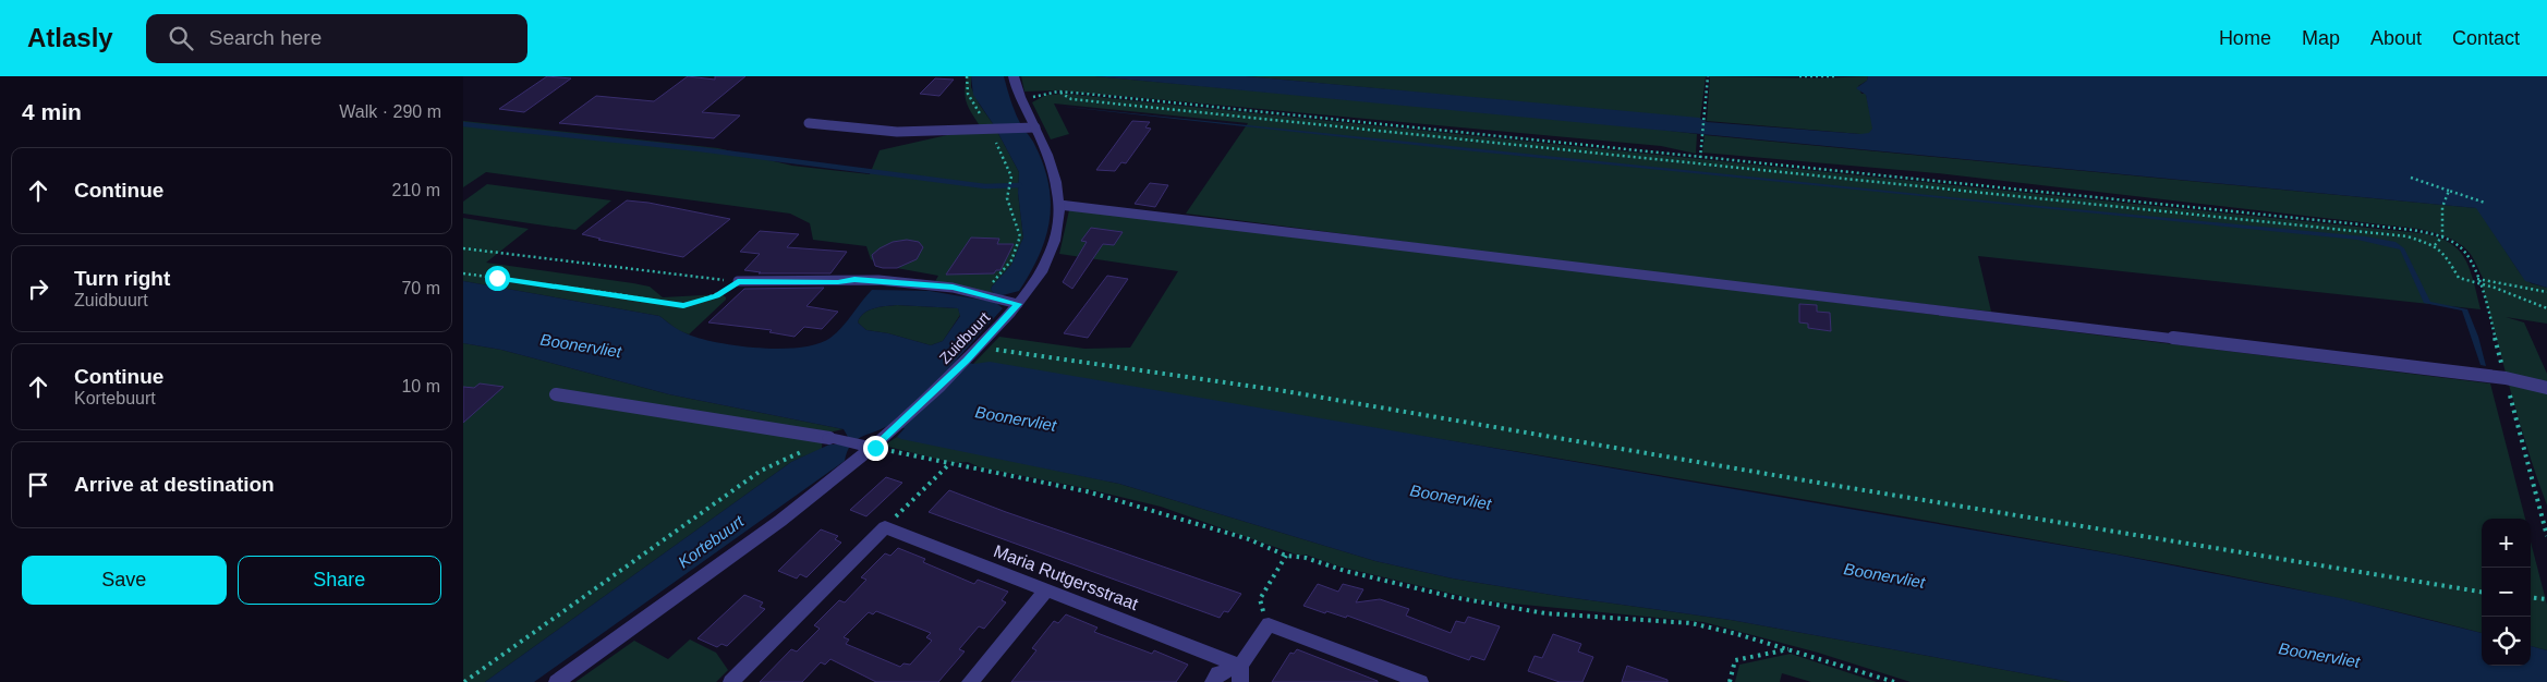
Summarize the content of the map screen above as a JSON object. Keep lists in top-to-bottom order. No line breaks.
{"streets":{"street":["Zuidbuurt","Maria Rutgersstraat"]},"water":["Boonervliet","Kortebuurt"],"page":{"header":"Atlasly","search":"Search here","nav":["Home","Map","About","Contact"],"heading":["4 min","Walk · 290 m"],"list":[["Continue","210 m"],["Turn right","Zuidbuurt","70 m"],["Continue","Kortebuurt","10 m"],"Arrive at destination"],"map_buttons":["+","−"],"buttons":["Save","Share"]}}
